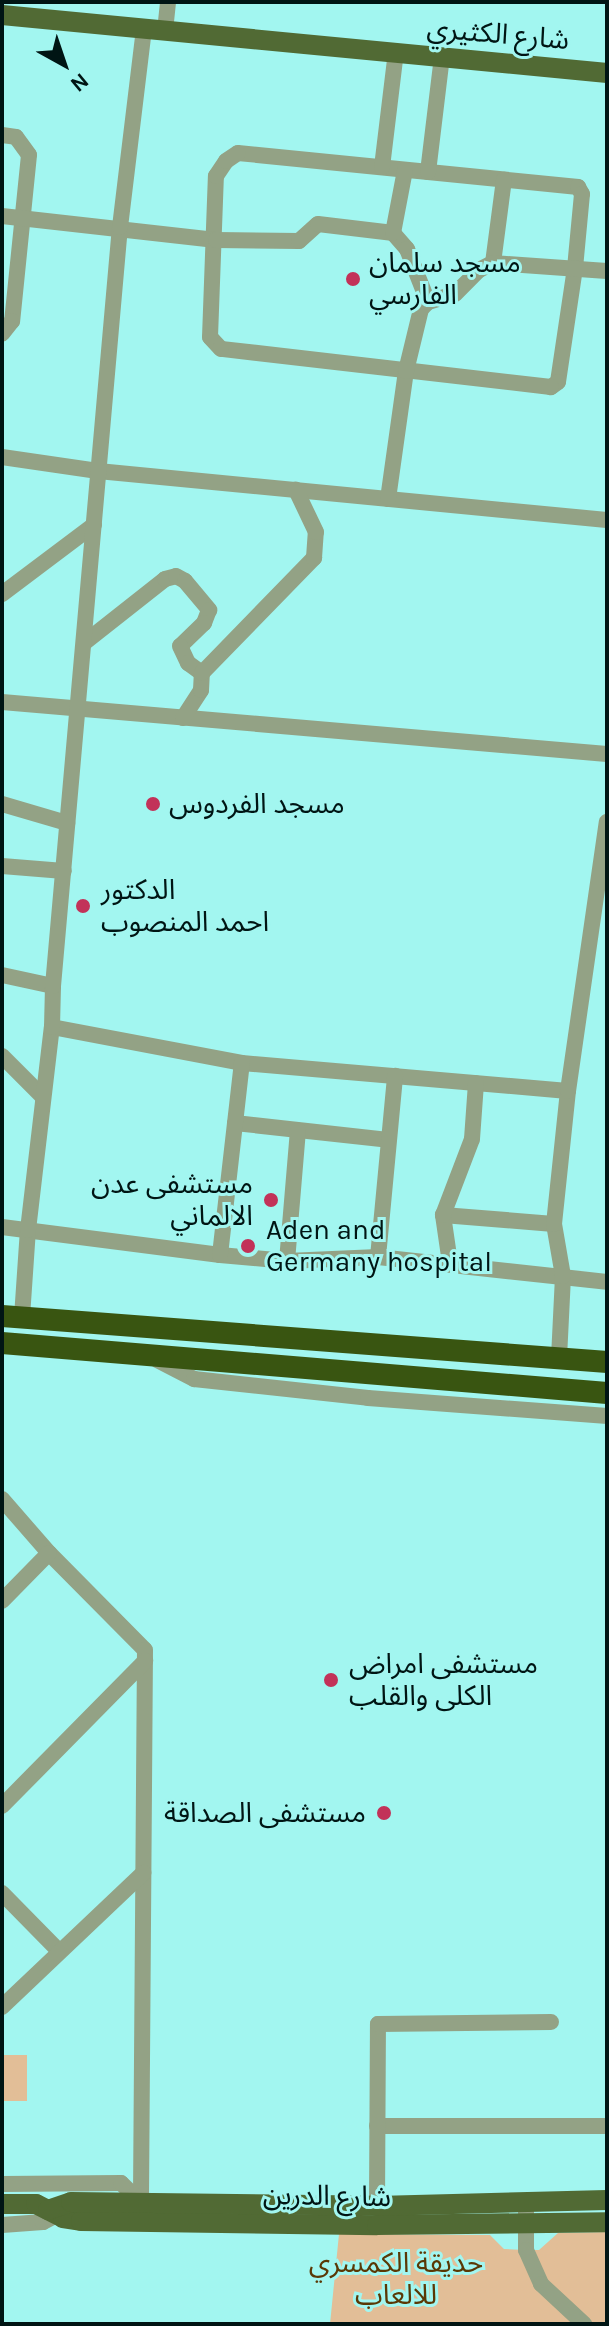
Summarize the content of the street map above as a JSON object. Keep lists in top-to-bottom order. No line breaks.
{"streets":{"main road":["شارع الكثيري","شارع الدرين"]},"parks":["حديقة الكمسري للالعاب"],"places":["مسجد سلمان الفارسي","مسجد الفردوس","الدكتور احمد المنصوب","مستشفى عدن الالماني","Aden and Germany hospital","مستشفى امراض الكلى والقلب","مستشفى الصداقة"],"north":"bottom right"}
